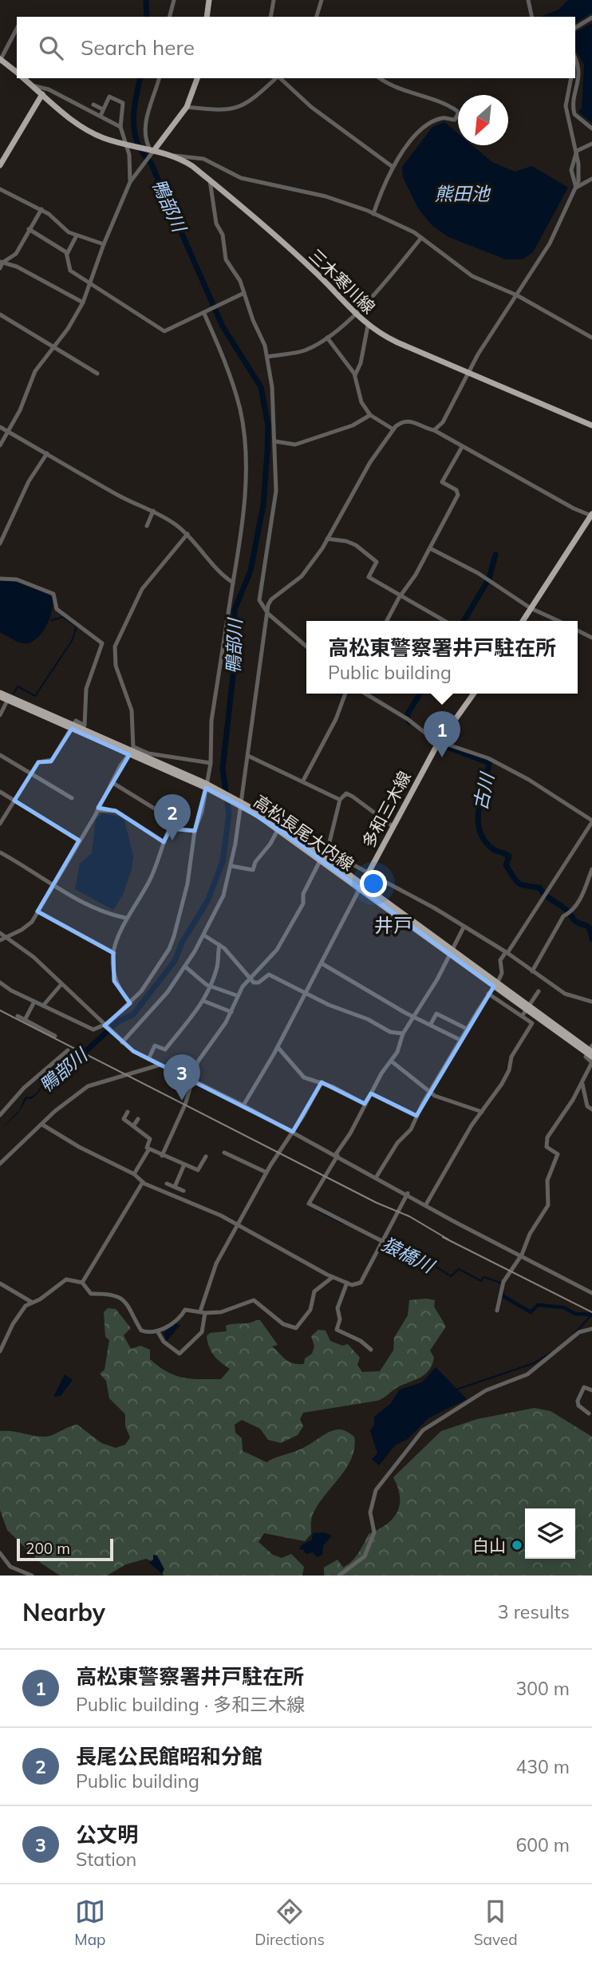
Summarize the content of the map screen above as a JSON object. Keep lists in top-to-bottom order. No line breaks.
{"streets":{"main road":["三木寒川線","多和三木線","高松長尾大内線"]},"crossings":[["多和三木線","高松長尾大内線"]],"districts":["井戸"],"water":["熊田池","鴨部川","古川","猿橋川"],"places":["白山"],"scale_bar":"200 m","north":"bottom left","page":{"search":"Search here","popup":["高松東警察署井戸駐在所","Public building"],"pins":["1","2","3"],"scale":"200 m","heading":["Nearby","3 results"],"list":[{"mark":"1","name":"高松東警察署井戸駐在所","note":"Public building · 多和三木線","value":"300 m"},{"mark":"2","name":"長尾公民館昭和分館","note":"Public building","value":"430 m"},{"mark":"3","name":"公文明","note":"Station","value":"600 m"}],"nav":["Map","Directions","Saved"]}}
